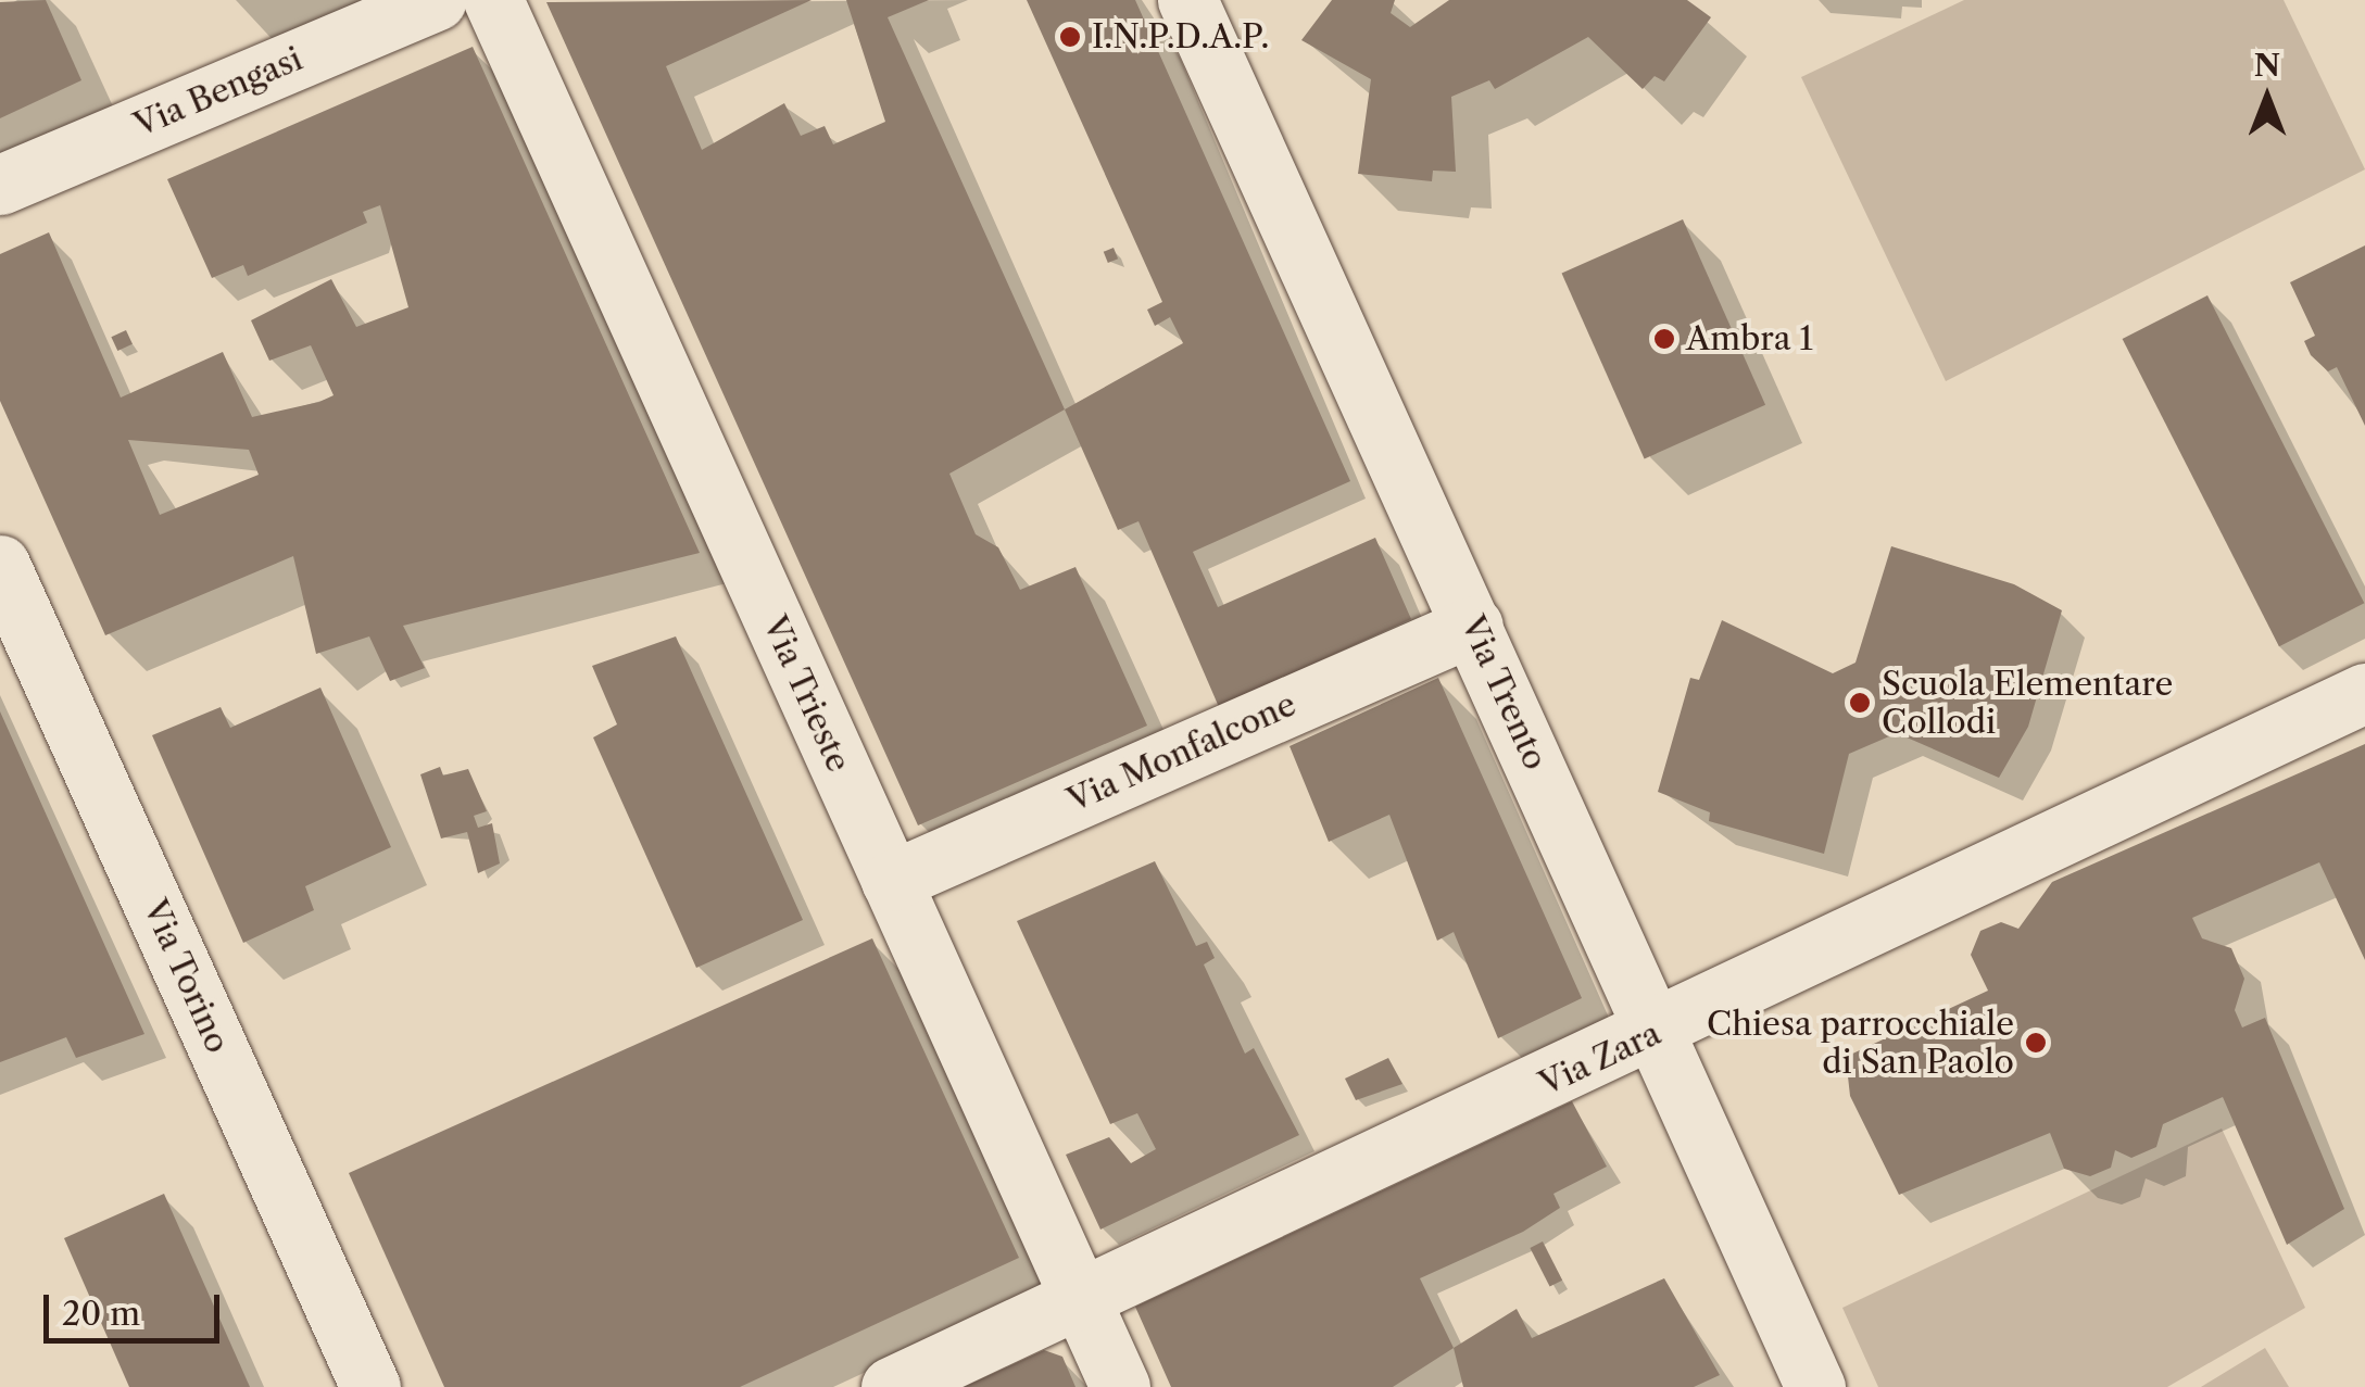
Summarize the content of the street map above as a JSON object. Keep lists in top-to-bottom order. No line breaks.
{"streets":{"street":["Via Bengasi","Via Trento","Via Trieste","Via Monfalcone","Via Torino","Via Zara"]},"crossings":[["Via Trento","Via Monfalcone"],["Via Trento","Via Zara"],["Via Trieste","Via Monfalcone"],["Via Trieste","Via Zara"]],"places":["I.N.P.D.A.P.","Ambra 1","Scuola Elementare Collodi","Chiesa parrocchiale di San Paolo"],"scale_bar":"20 m","north":"top"}
